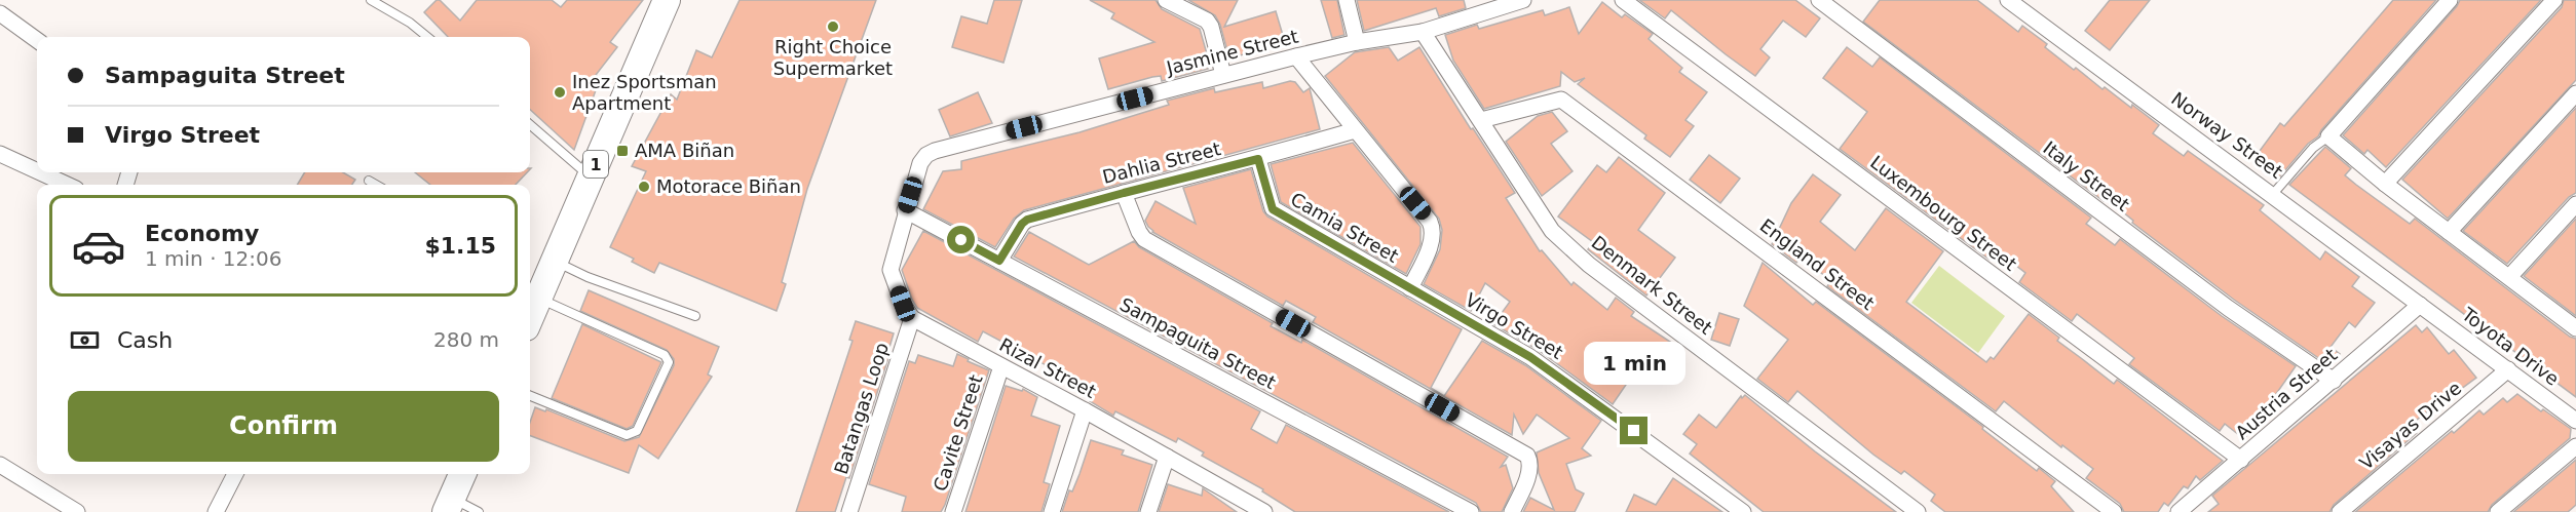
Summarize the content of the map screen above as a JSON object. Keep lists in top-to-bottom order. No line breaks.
{"streets":{"highway":["1"],"street":["Jasmine Street","Norway Street","Dahlia Street","Italy Street","Luxembourg Street","Camia Street","England Street","Denmark Street","Virgo Street","Sampaguita Street","Toyota Drive","Rizal Street","Austria Street","Batangas Loop","Visayas Drive","Cavite Street"]},"crossings":[["Jasmine Street","Sampaguita Street"],["Norway Street","Toyota Drive"],["Norway Street","Austria Street"],["Dahlia Street","Camia Street"],["Dahlia Street","Sampaguita Street"],["Italy Street","Austria Street"],["Luxembourg Street","Austria Street"],["Camia Street","Virgo Street"],["England Street","Denmark Street"],["Toyota Drive","Austria Street"],["Toyota Drive","Visayas Drive"],["Rizal Street","Batangas Loop"],["Rizal Street","Cavite Street"]],"places":{"other":["Right Choice Supermarket","Inez Sportsman Apartment","Motorace Biñan"],"transit":["AMA Biñan"]},"page":{"banner":["Sampaguita Street","Virgo Street"],"list":[{"name":"Economy","note":"1 min · 12:06","value":"$1.15"}],"pay":["Cash","280 m"],"bubble":"1 min","buttons":"Confirm"}}
